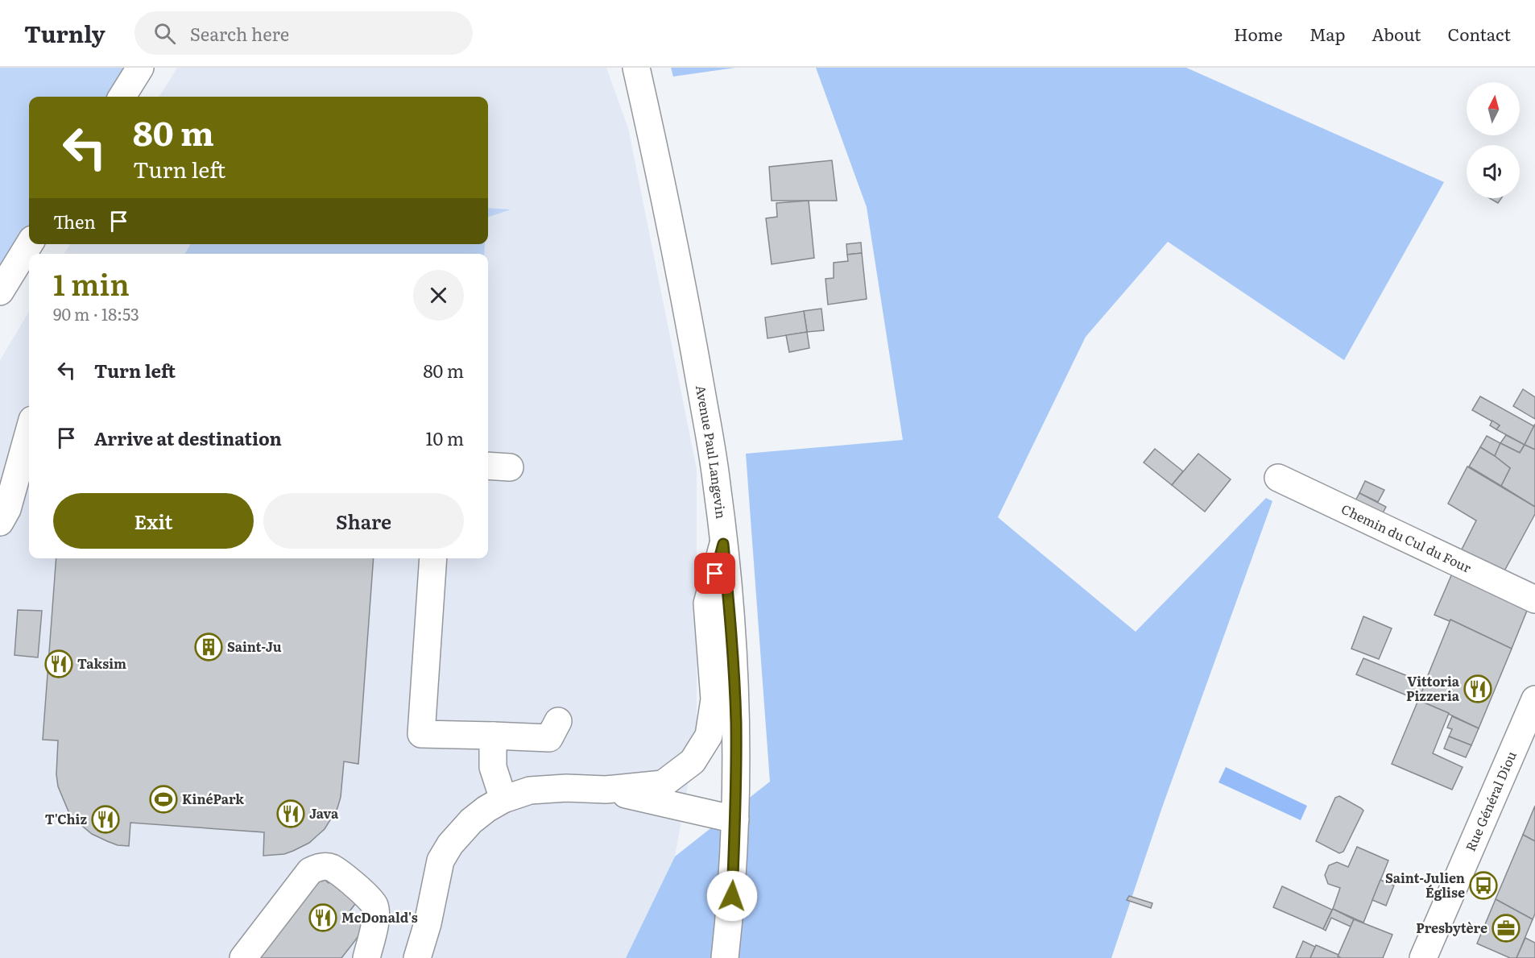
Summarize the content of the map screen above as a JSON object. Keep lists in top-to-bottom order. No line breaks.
{"streets":{"main road":["Avenue Paul Langevin","Chemin du Cul du Four","Rue Général Diou"]},"places":{"building":["Saint-Ju"],"restaurant":["Taksim","Vittoria Pizzeria","Java","T'Chiz","McDonald's"],"sports":["KinéPark"],"bus stop":["Saint-Julien Église"],"office":["Presbytère"]},"north":"top","page":{"header":"Turnly","search":"Search here","nav":["Home","Map","About","Contact"],"turn":["80 m","Turn left"],"then":"Then","heading":["1 min","90 m · 18:53"],"list":[{"name":"Turn left","value":"80 m"},{"name":"Arrive at destination","value":"10 m"}],"buttons":["Exit","Share"]}}
